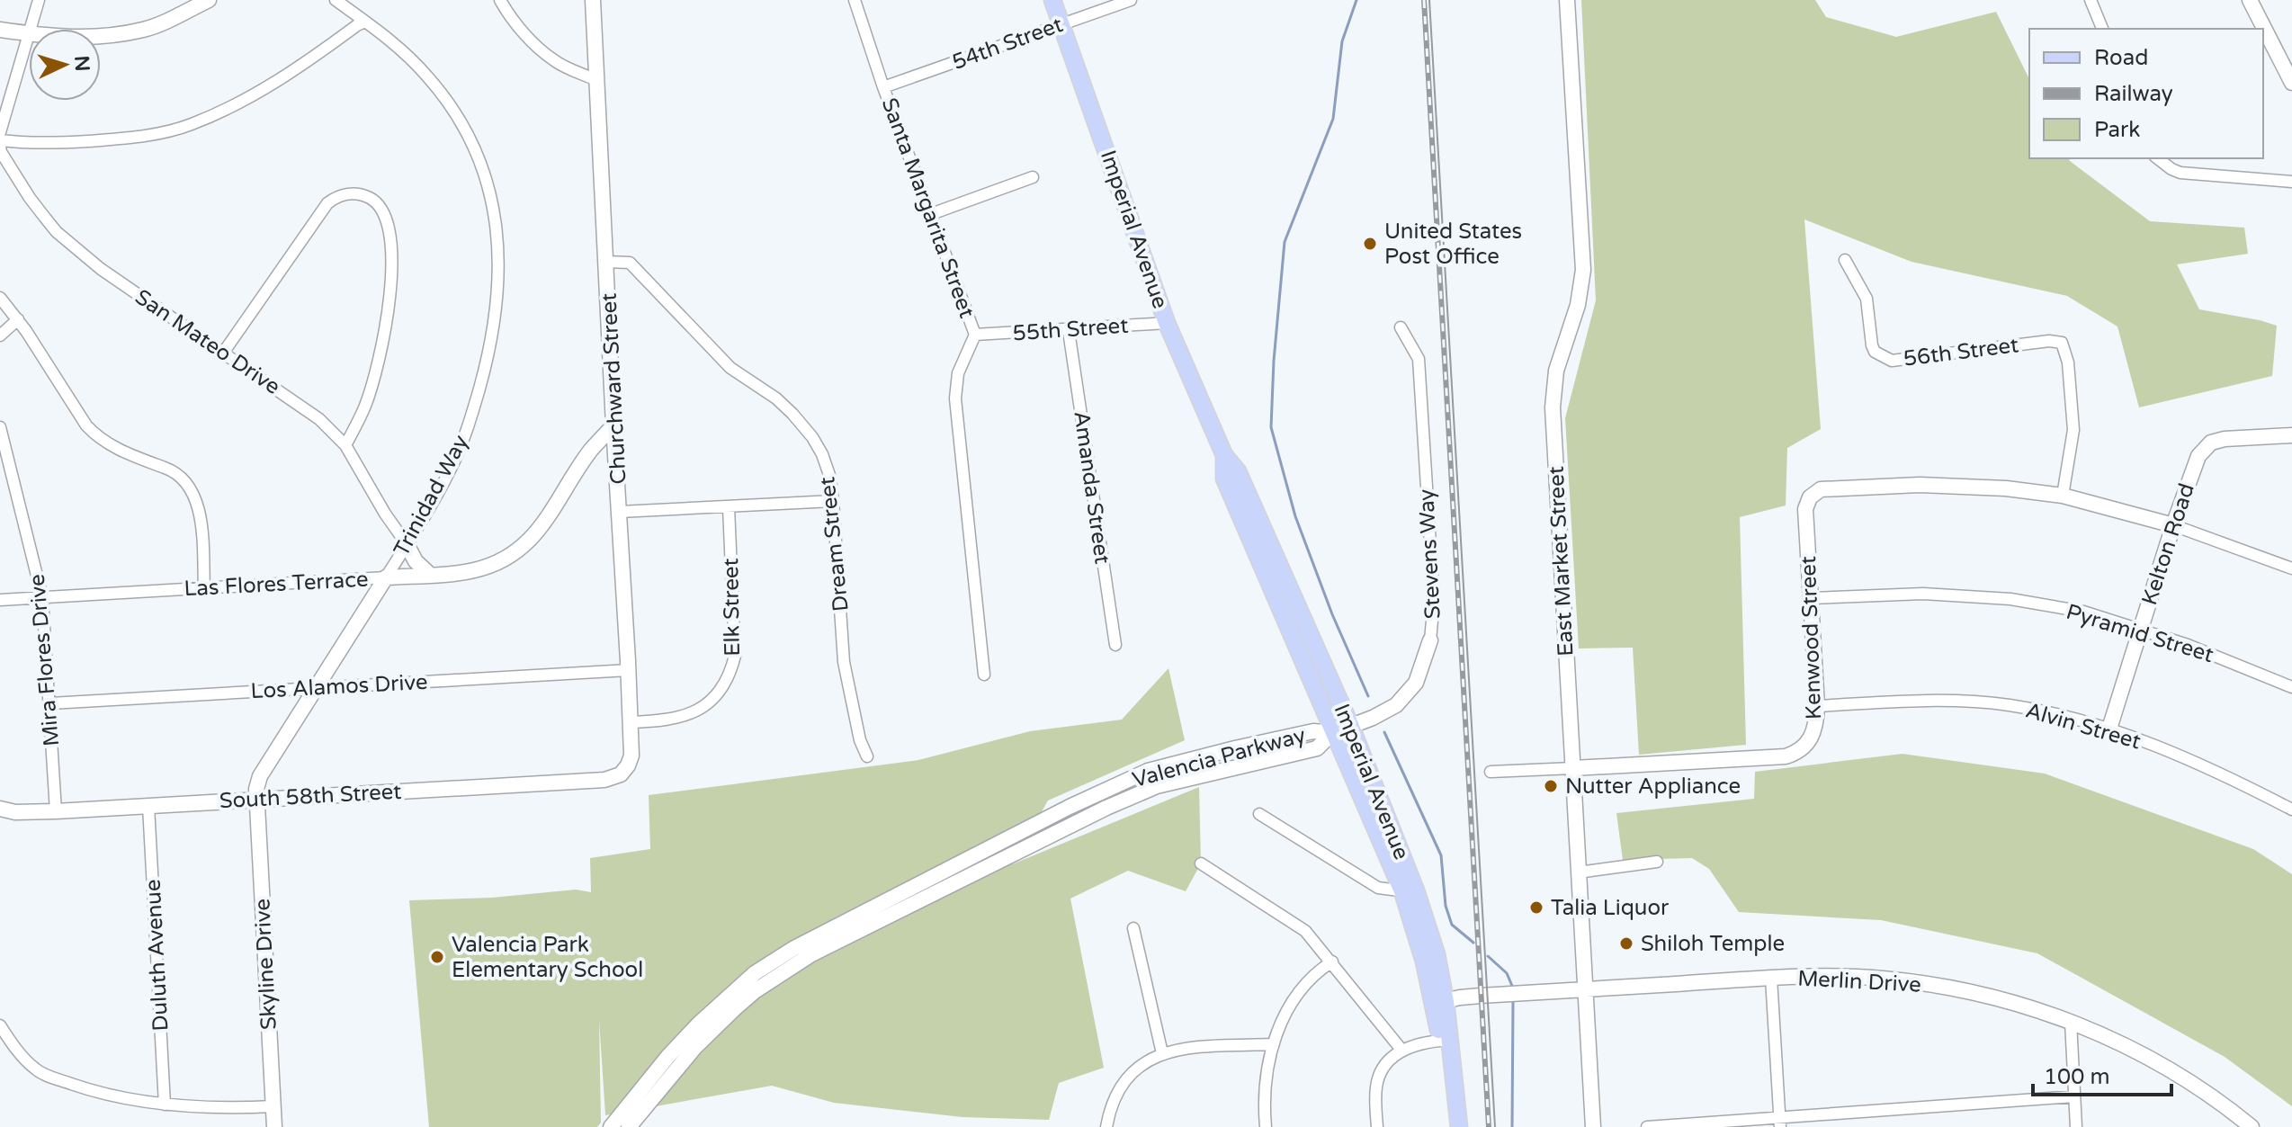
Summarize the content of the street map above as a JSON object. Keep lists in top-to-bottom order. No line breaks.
{"streets":{"main road":["Imperial Avenue"],"street":["54th Street","Santa Margarita Street","55th Street","San Mateo Drive","56th Street","Churchward Street","Amanda Street","Trinidad Way","Dream Street","Kelton Road","Stevens Way","East Market Street","Las Flores Terrace","Elk Street","Pyramid Street","Kenwood Street","Mira Flores Drive","Los Alamos Drive","Alvin Street","Valencia Parkway","South 58th Street","Duluth Avenue","Skyline Drive","Merlin Drive"]},"crossings":[["54th Street","Santa Margarita Street"],["54th Street","Imperial Avenue"],["Santa Margarita Street","55th Street"],["Imperial Avenue","55th Street"],["Imperial Avenue","Stevens Way"],["Imperial Avenue","Valencia Parkway"],["Imperial Avenue","Merlin Drive"],["55th Street","Amanda Street"],["San Mateo Drive","Trinidad Way"],["56th Street","Kenwood Street"],["Churchward Street","Dream Street"],["Churchward Street","Las Flores Terrace"],["Churchward Street","Elk Street"],["Churchward Street","Los Alamos Drive"],["Churchward Street","South 58th Street"],["Trinidad Way","Las Flores Terrace"],["Trinidad Way","Los Alamos Drive"],["Trinidad Way","South 58th Street"],["Trinidad Way","Skyline Drive"],["Kelton Road","Pyramid Street"],["Kelton Road","Alvin Street"],["Stevens Way","Valencia Parkway"],["East Market Street","Kenwood Street"],["East Market Street","Merlin Drive"],["Las Flores Terrace","Mira Flores Drive"],["Pyramid Street","Kenwood Street"],["Kenwood Street","Alvin Street"],["Mira Flores Drive","Los Alamos Drive"],["Mira Flores Drive","South 58th Street"],["South 58th Street","Duluth Avenue"],["South 58th Street","Skyline Drive"]],"places":["United States Post Office","Nutter Appliance","Talia Liquor","Shiloh Temple","Valencia Park Elementary School"],"legend":["Road","Railway","Park"],"scale_bar":"100 m","north":"right"}
